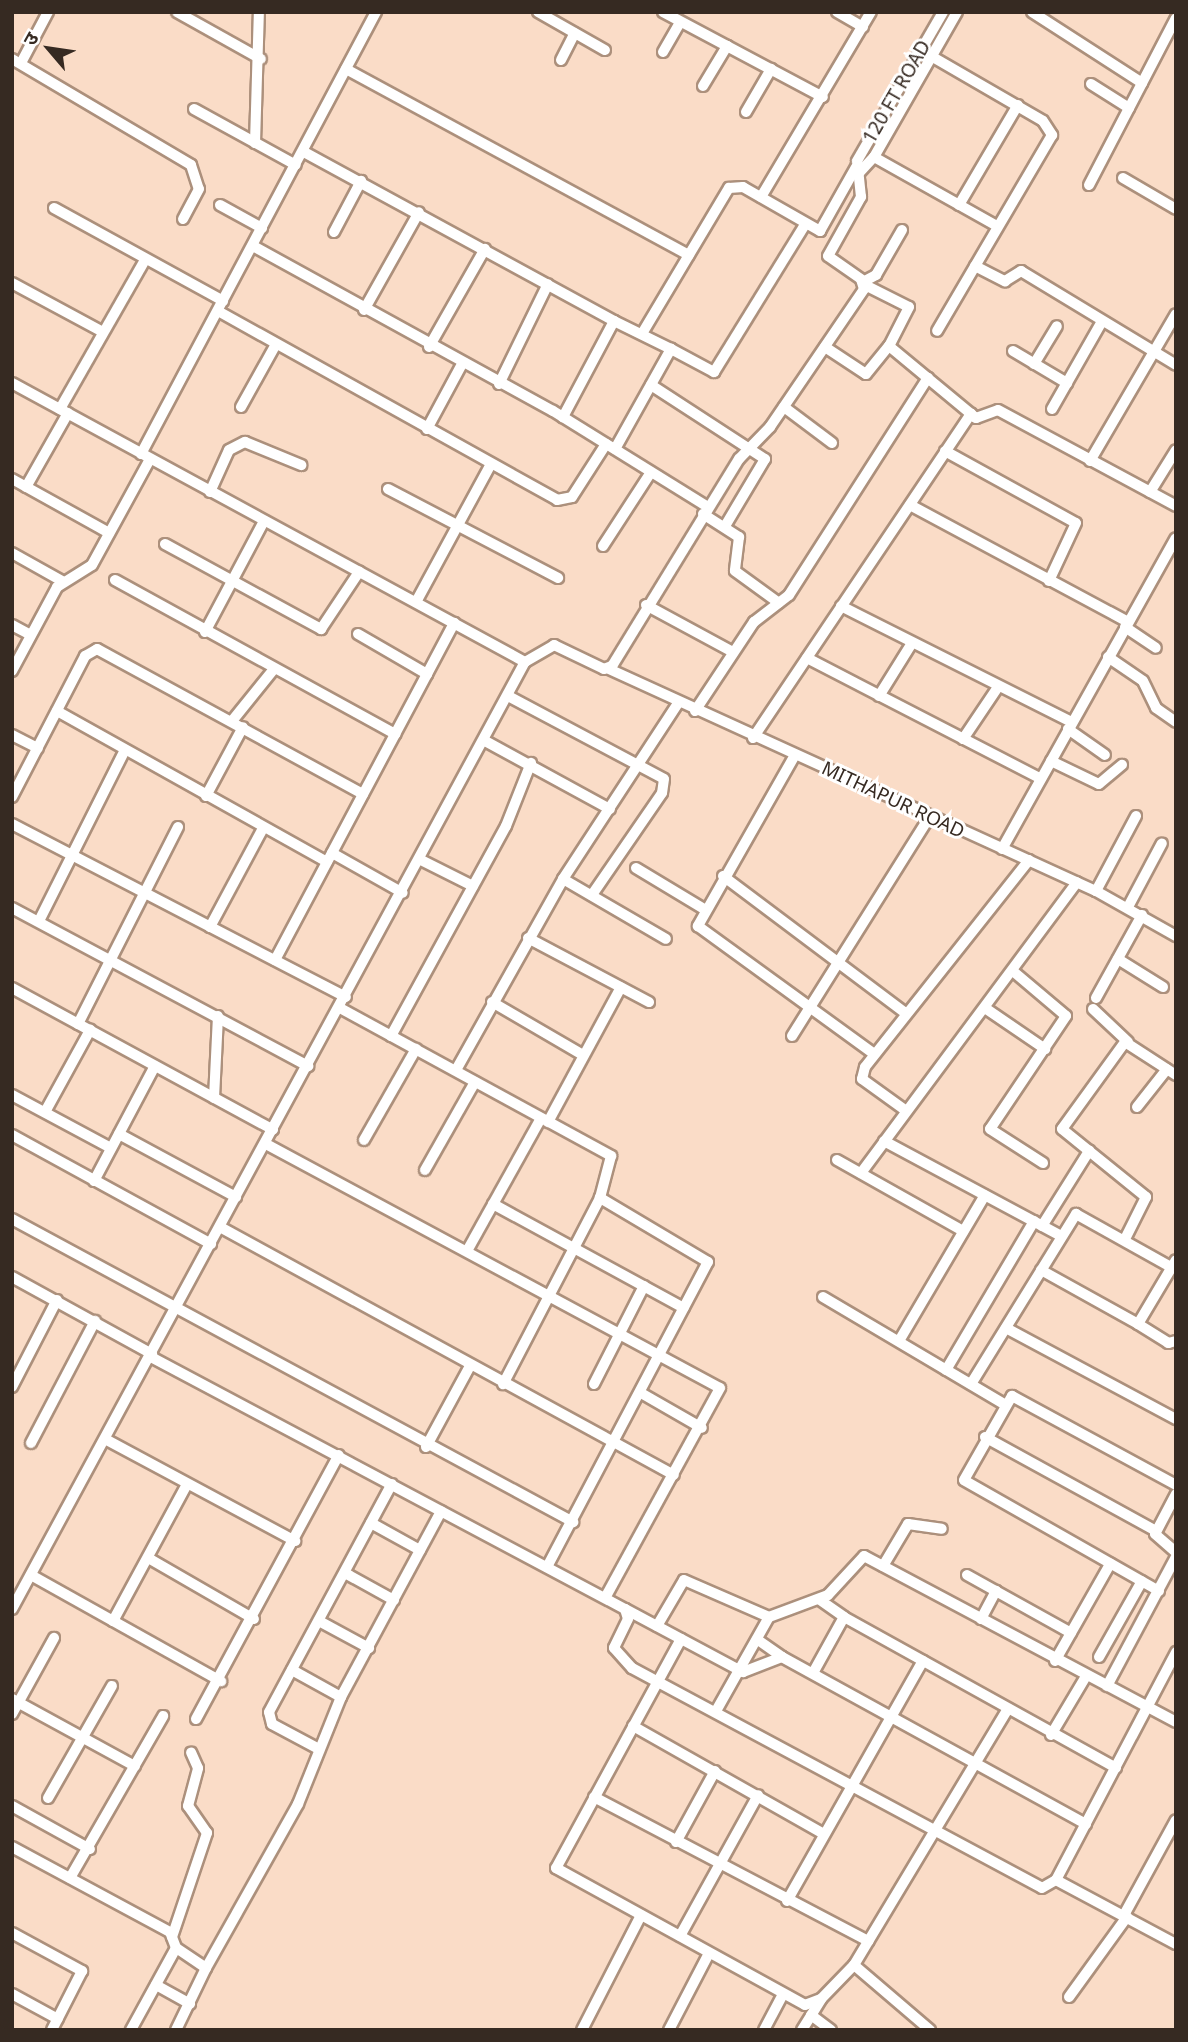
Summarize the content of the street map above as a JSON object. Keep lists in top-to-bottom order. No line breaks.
{"streets":{"street":["120 FT ROAD","MITHAPUR ROAD"]},"north":"top left"}
